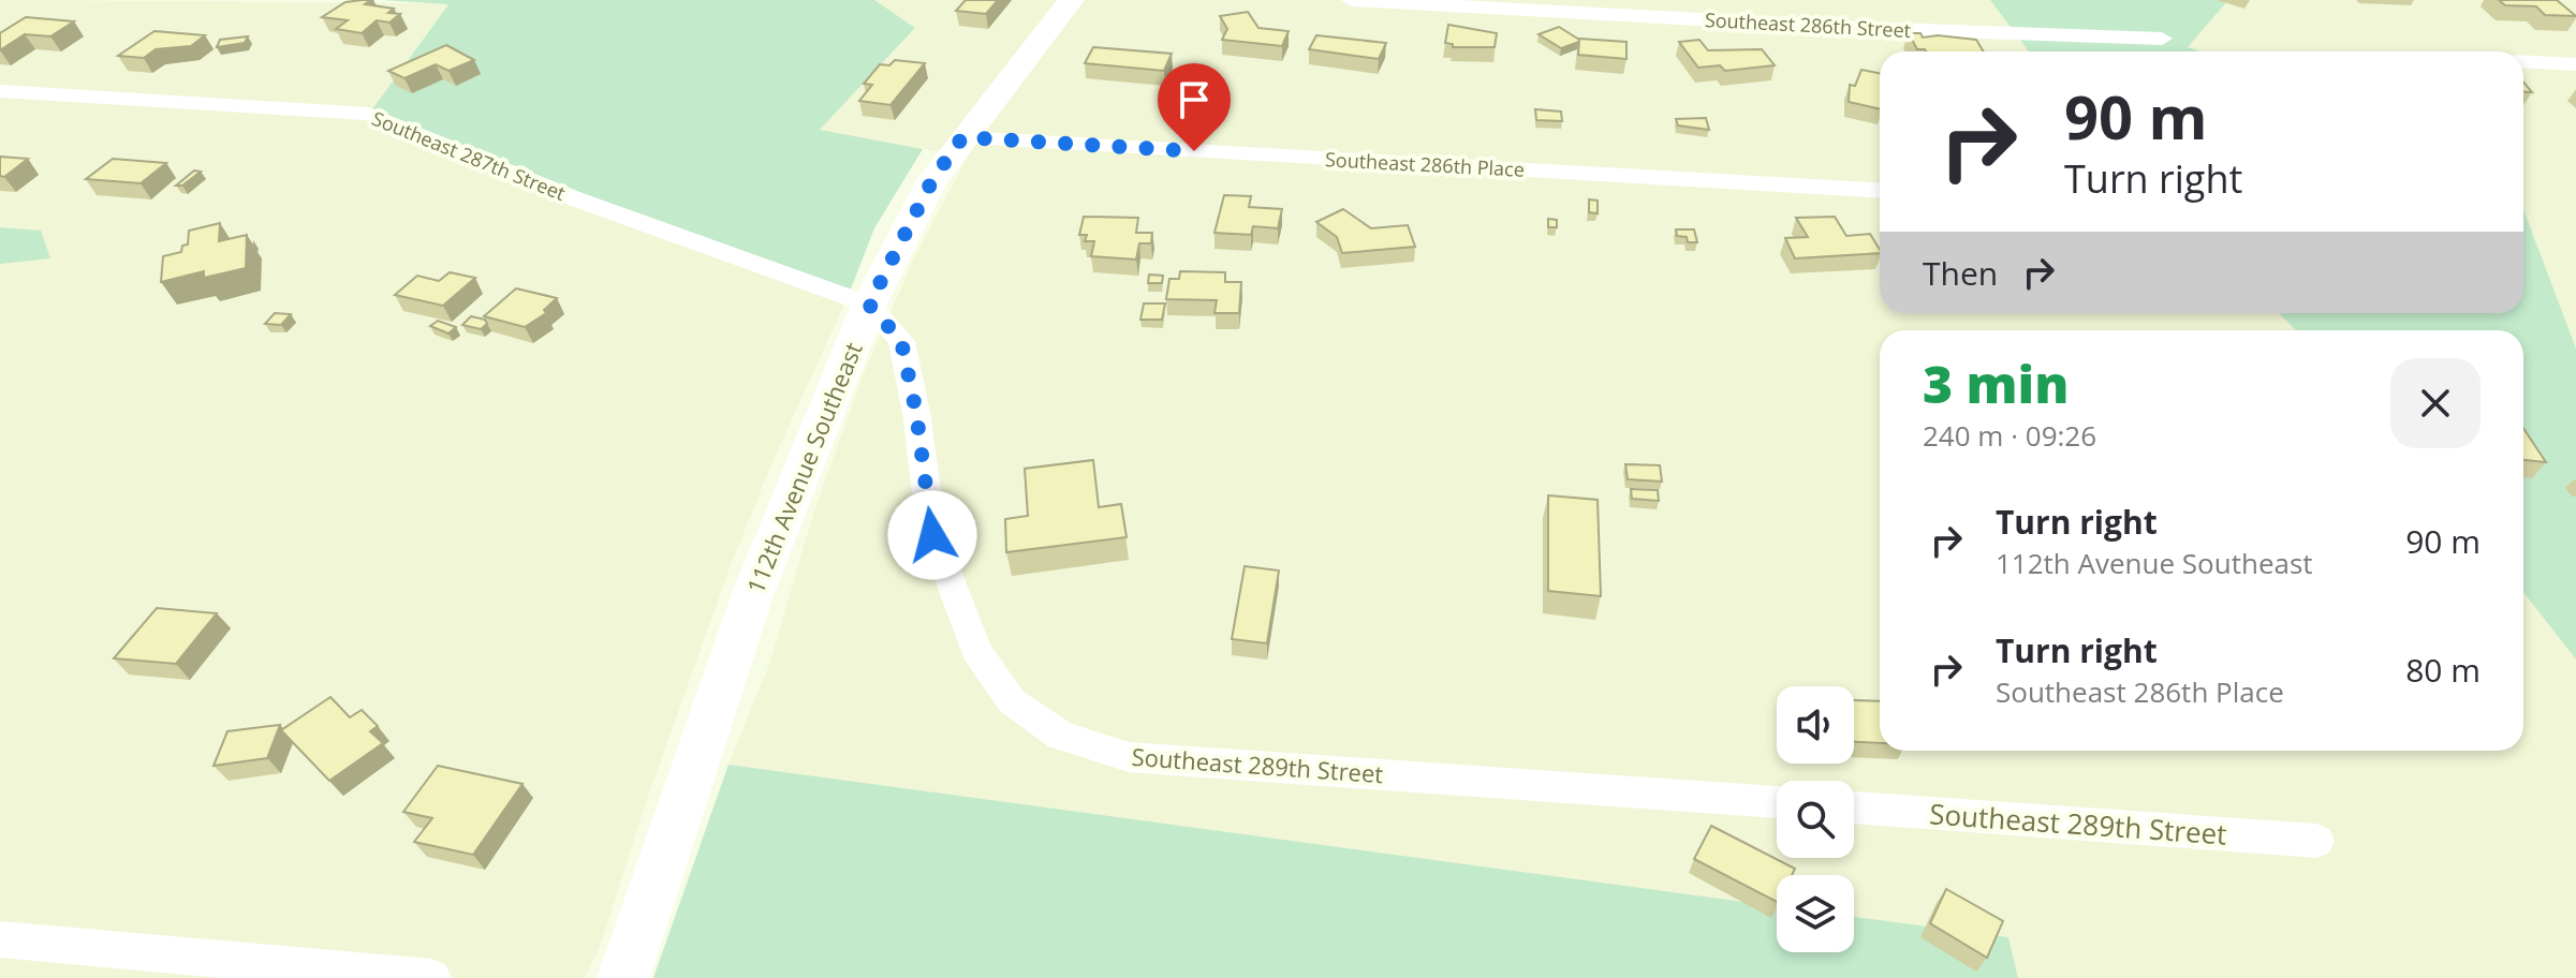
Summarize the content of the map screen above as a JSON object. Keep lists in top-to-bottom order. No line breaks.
{"streets":{"street":["Southeast 286th Street","Southeast 287th Street","Southeast 286th Place","112th Avenue Southeast","Southeast 289th Street"]},"crossings":[["Southeast 287th Street","112th Avenue Southeast"],["Southeast 287th Street","Southeast 289th Street"],["Southeast 286th Place","112th Avenue Southeast"],["112th Avenue Southeast","Southeast 289th Street"]],"page":{"turn":["90 m","Turn right"],"then":"Then","heading":["3 min","240 m · 09:26"],"list":[{"name":"Turn right","note":"112th Avenue Southeast","value":"90 m"},{"name":"Turn right","note":"Southeast 286th Place","value":"80 m"}]}}
